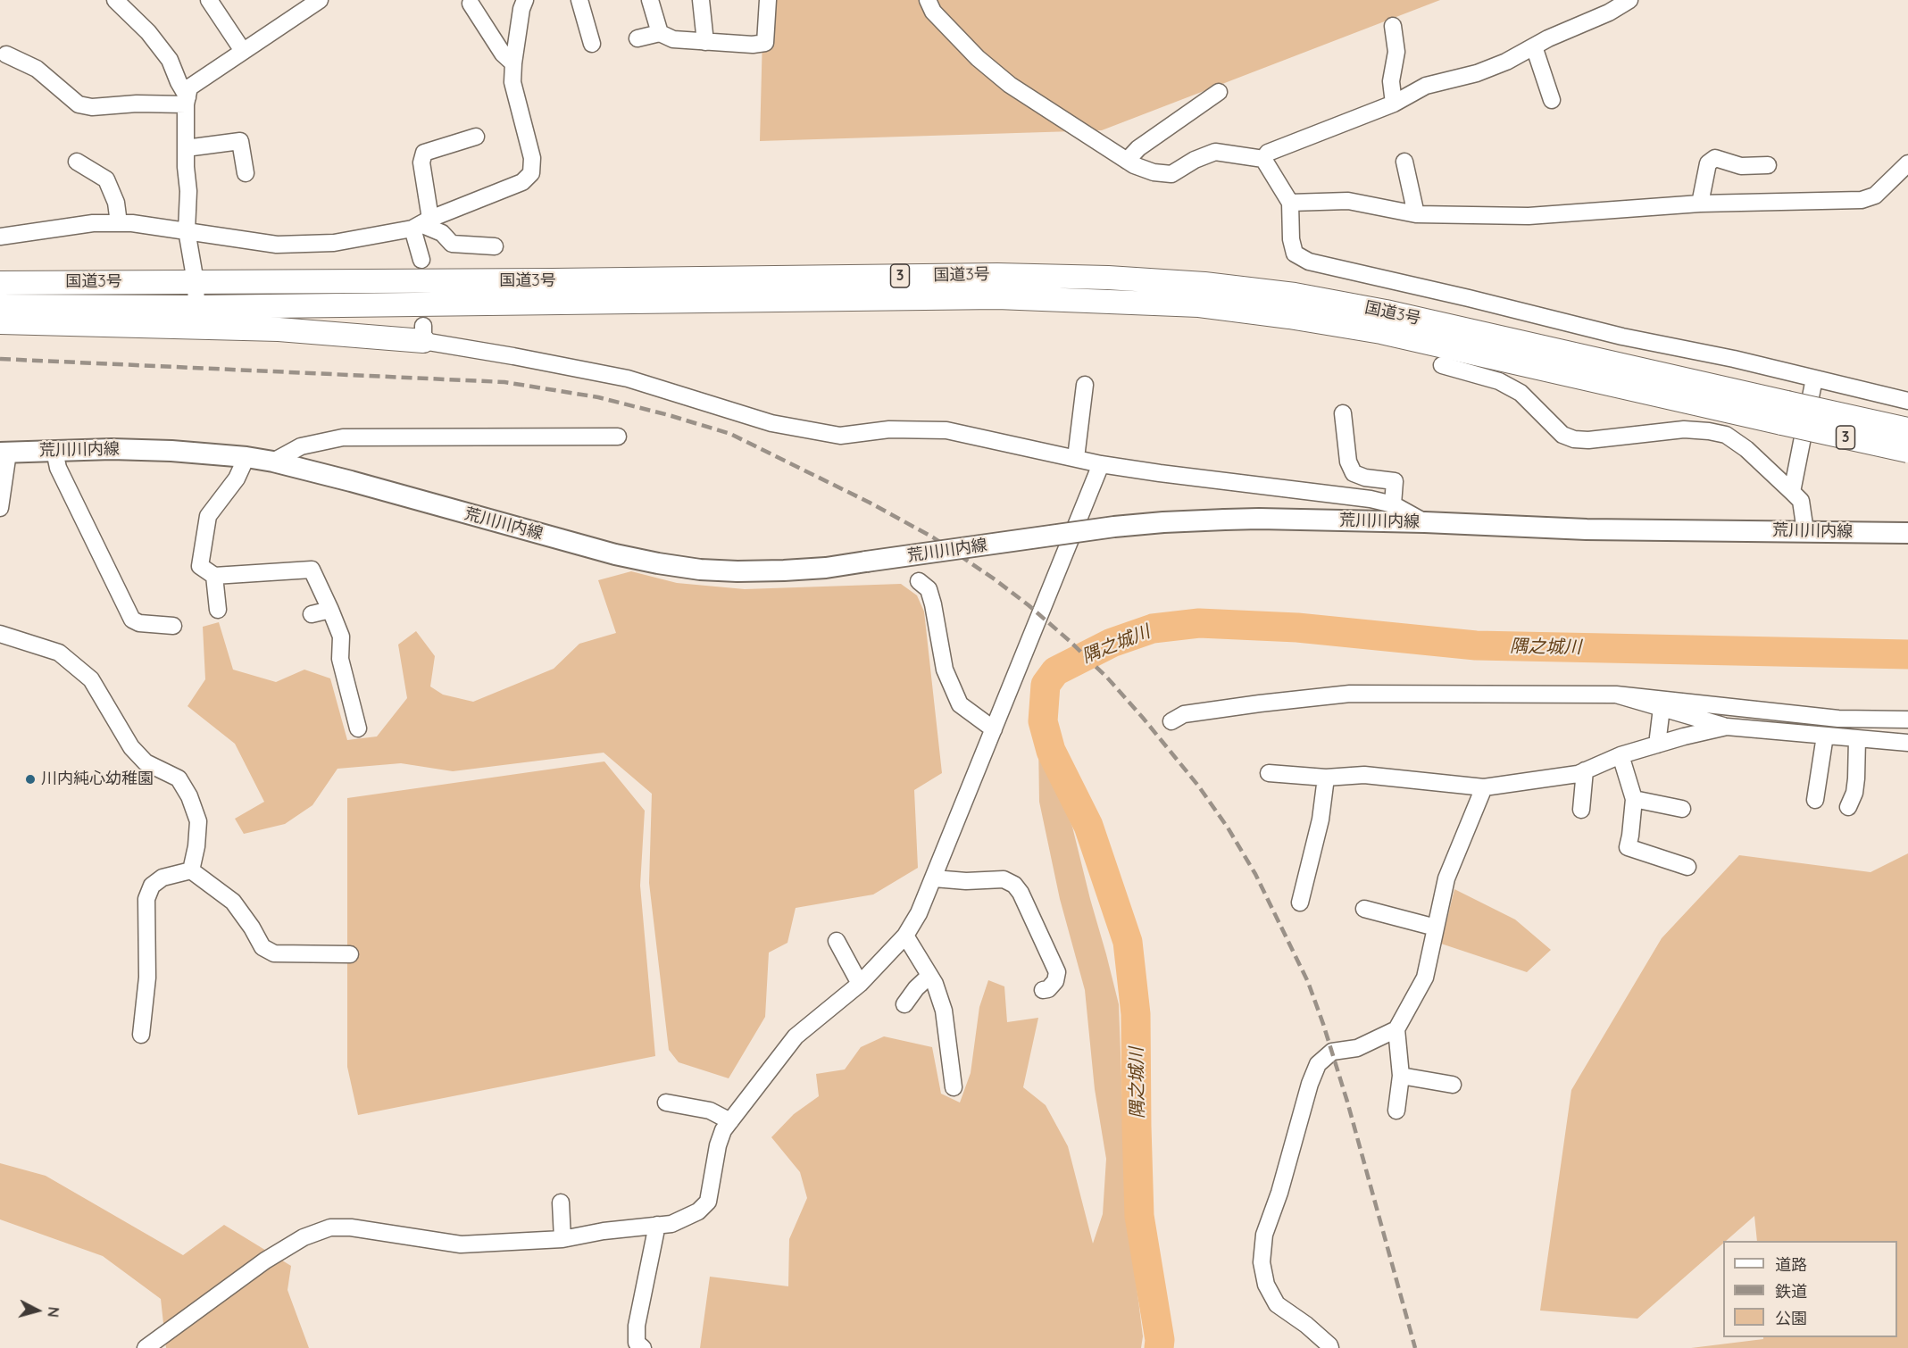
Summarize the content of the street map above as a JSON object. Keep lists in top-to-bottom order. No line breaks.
{"streets":{"highway":["国道3号","3"],"main road":["荒川川内線"]},"water":["隅之城川"],"places":["川内純心幼稚園"],"legend":["道路","鉄道","公園"],"north":"right"}
